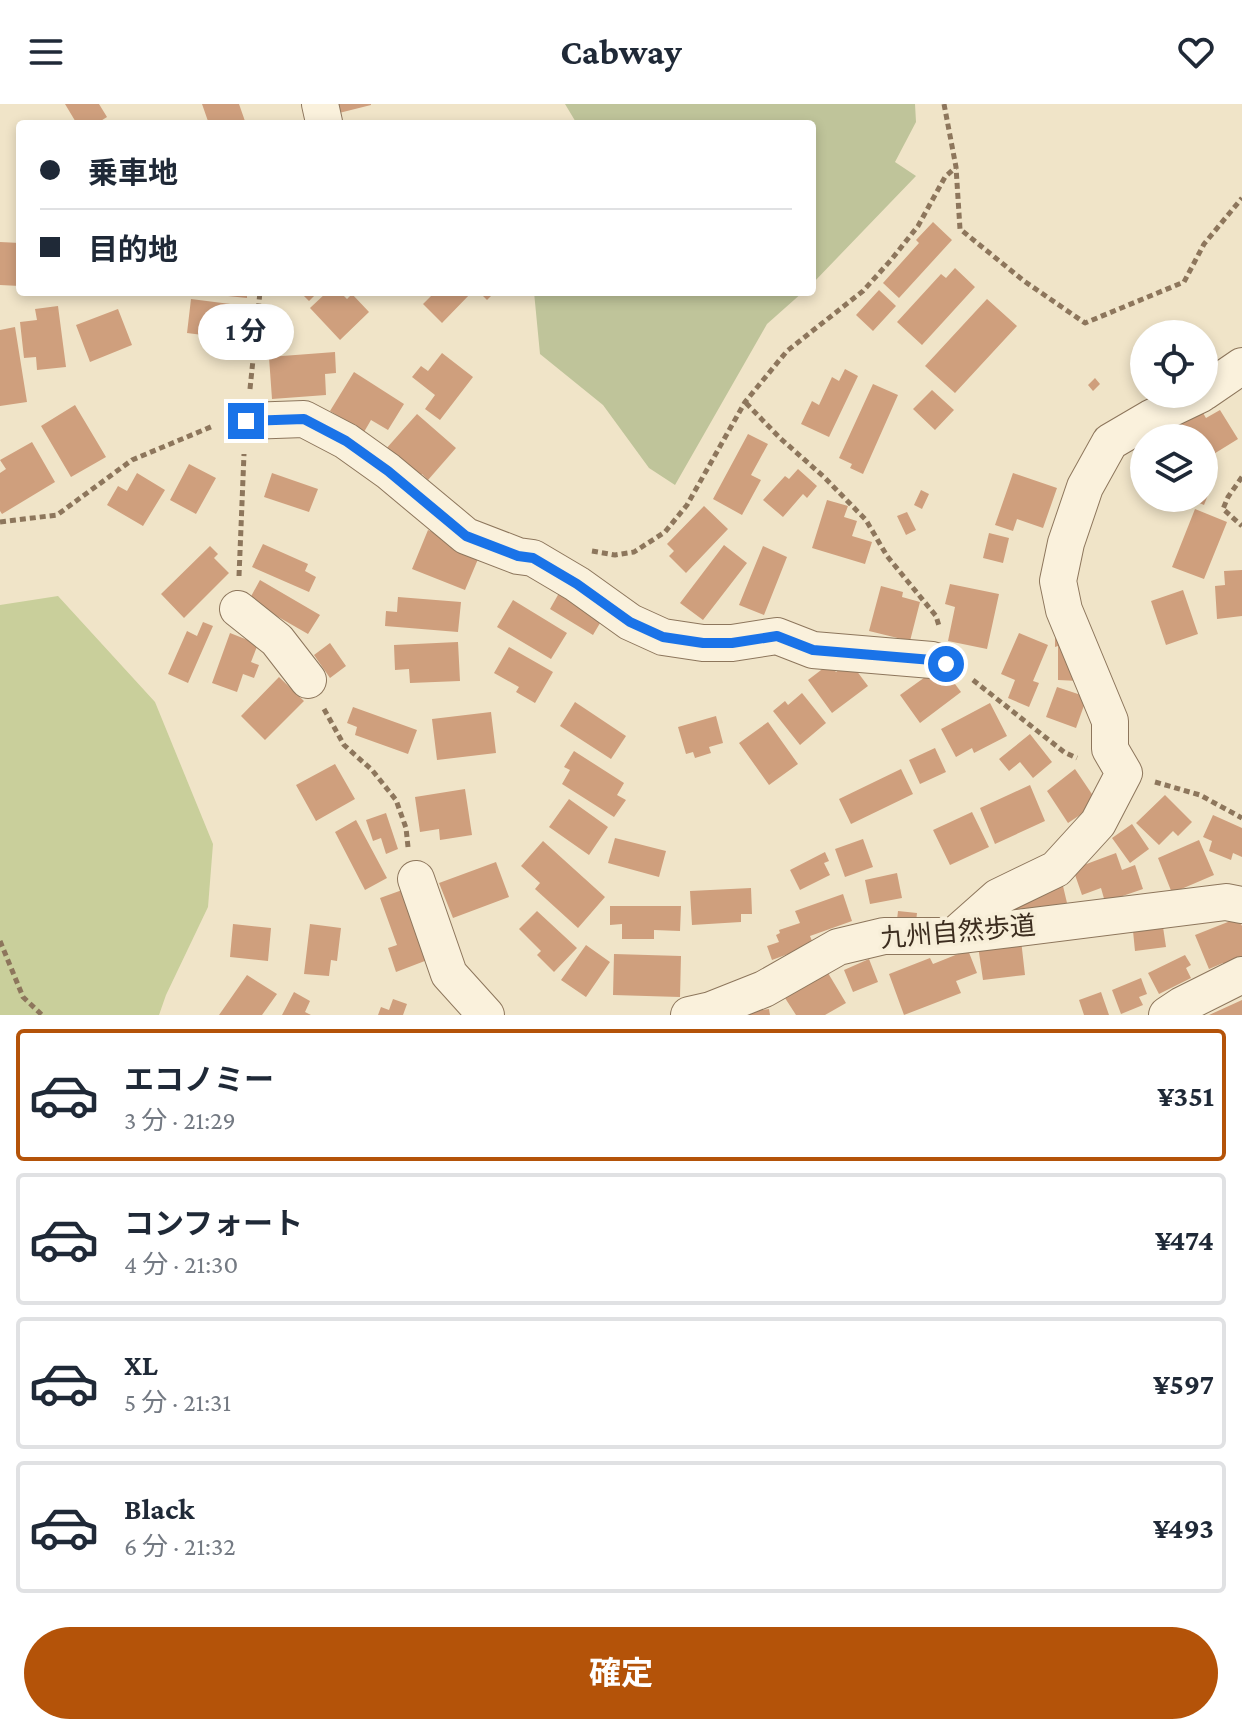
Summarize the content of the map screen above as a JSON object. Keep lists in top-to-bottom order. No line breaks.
{"streets":{"street":["九州自然歩道"]},"page":{"header":"Cabway","banner":["乗車地","目的地"],"bubble":"1 分","list":[{"name":"エコノミー","note":"3 分 · 21:29","value":"¥351"},{"name":"コンフォート","note":"4 分 · 21:30","value":"¥474"},{"name":"XL","note":"5 分 · 21:31","value":"¥597"},{"name":"Black","note":"6 分 · 21:32","value":"¥493"}],"buttons":"確定"}}
